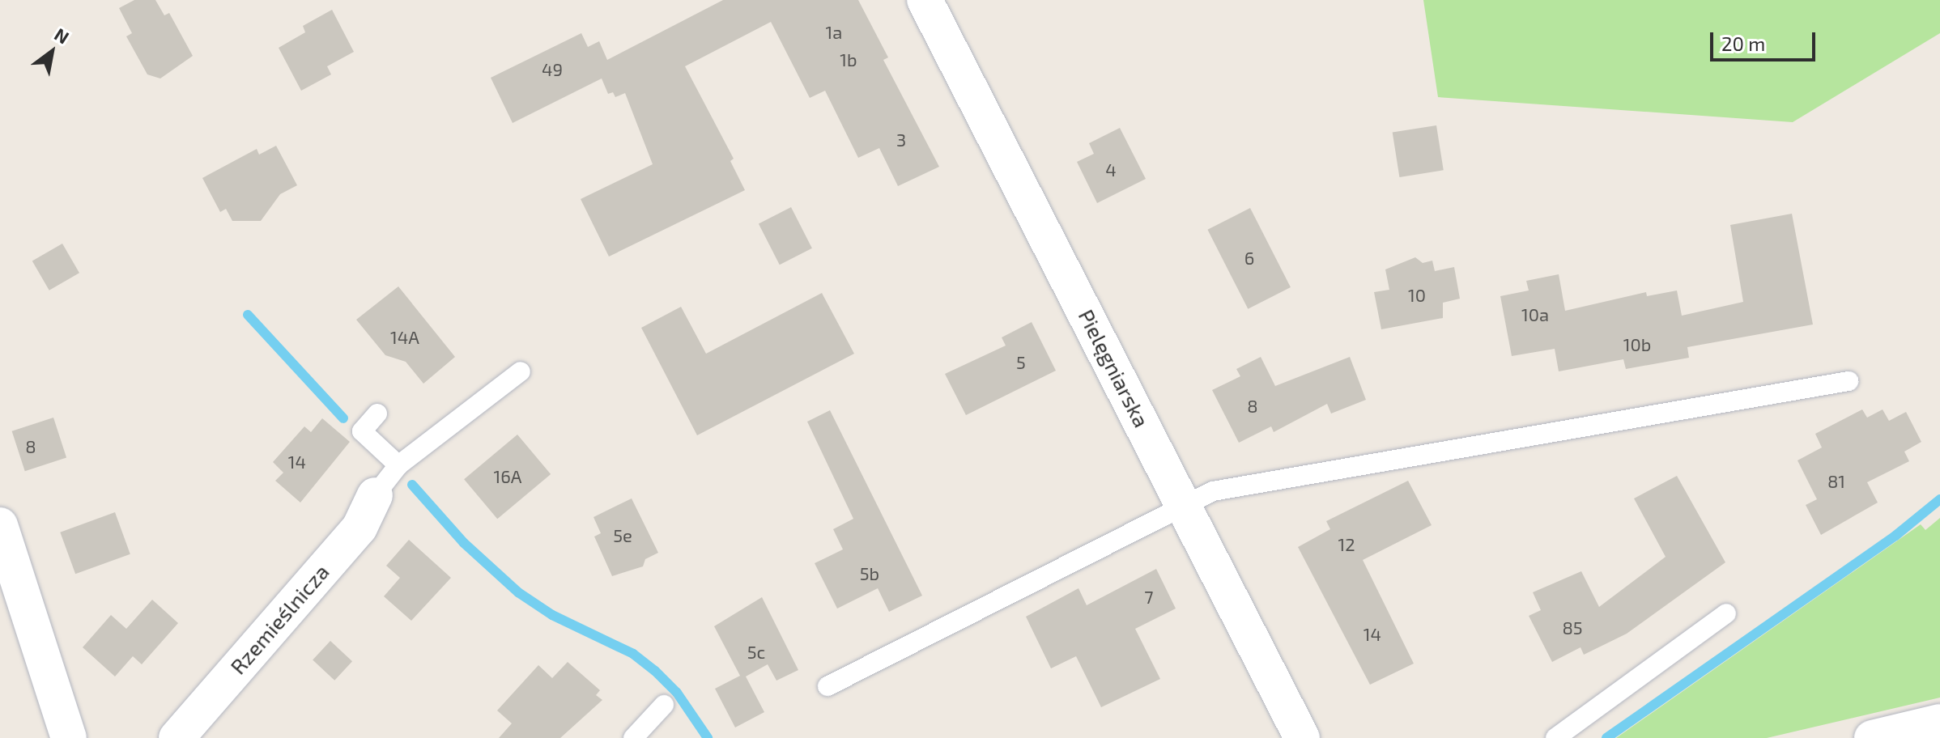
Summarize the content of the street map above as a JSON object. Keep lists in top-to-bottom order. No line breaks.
{"streets":{"street":["Pielęgniarska","Rzemieślnicza"]},"house_numbers":["1a","1b","49","3","4","6","10","10a","14A","10b","5","8","8","14","16A","81","5e","12","5b","7","85","14","5c"],"scale_bar":"20 m","north":"top right"}
